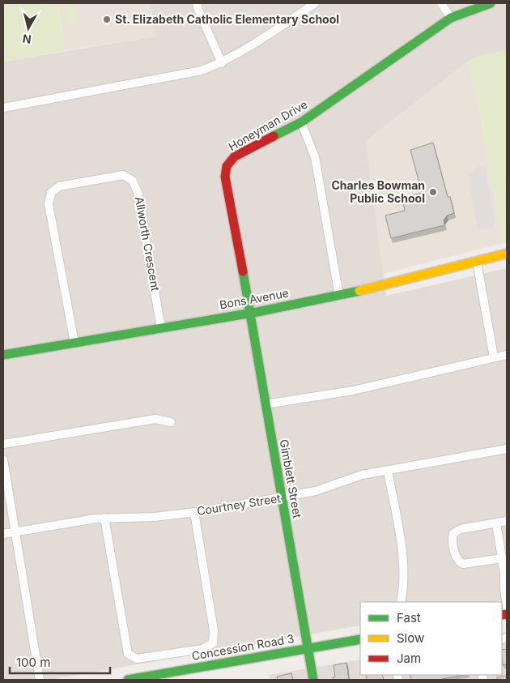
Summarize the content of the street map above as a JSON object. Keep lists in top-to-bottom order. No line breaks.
{"streets":{"street":["Honeyman Drive","Allworth Crescent","Bons Avenue","Gimblett Street","Courtney Street","Concession Road 3"]},"crossings":[["Honeyman Drive","Bons Avenue"],["Honeyman Drive","Gimblett Street"],["Allworth Crescent","Bons Avenue"],["Bons Avenue","Gimblett Street"],["Gimblett Street","Courtney Street"],["Gimblett Street","Concession Road 3"]],"places":["St. Elizabeth Catholic Elementary School","Charles Bowman Public School"],"legend":["Fast","Slow","Jam"],"scale_bar":"100 m","north":"bottom"}
